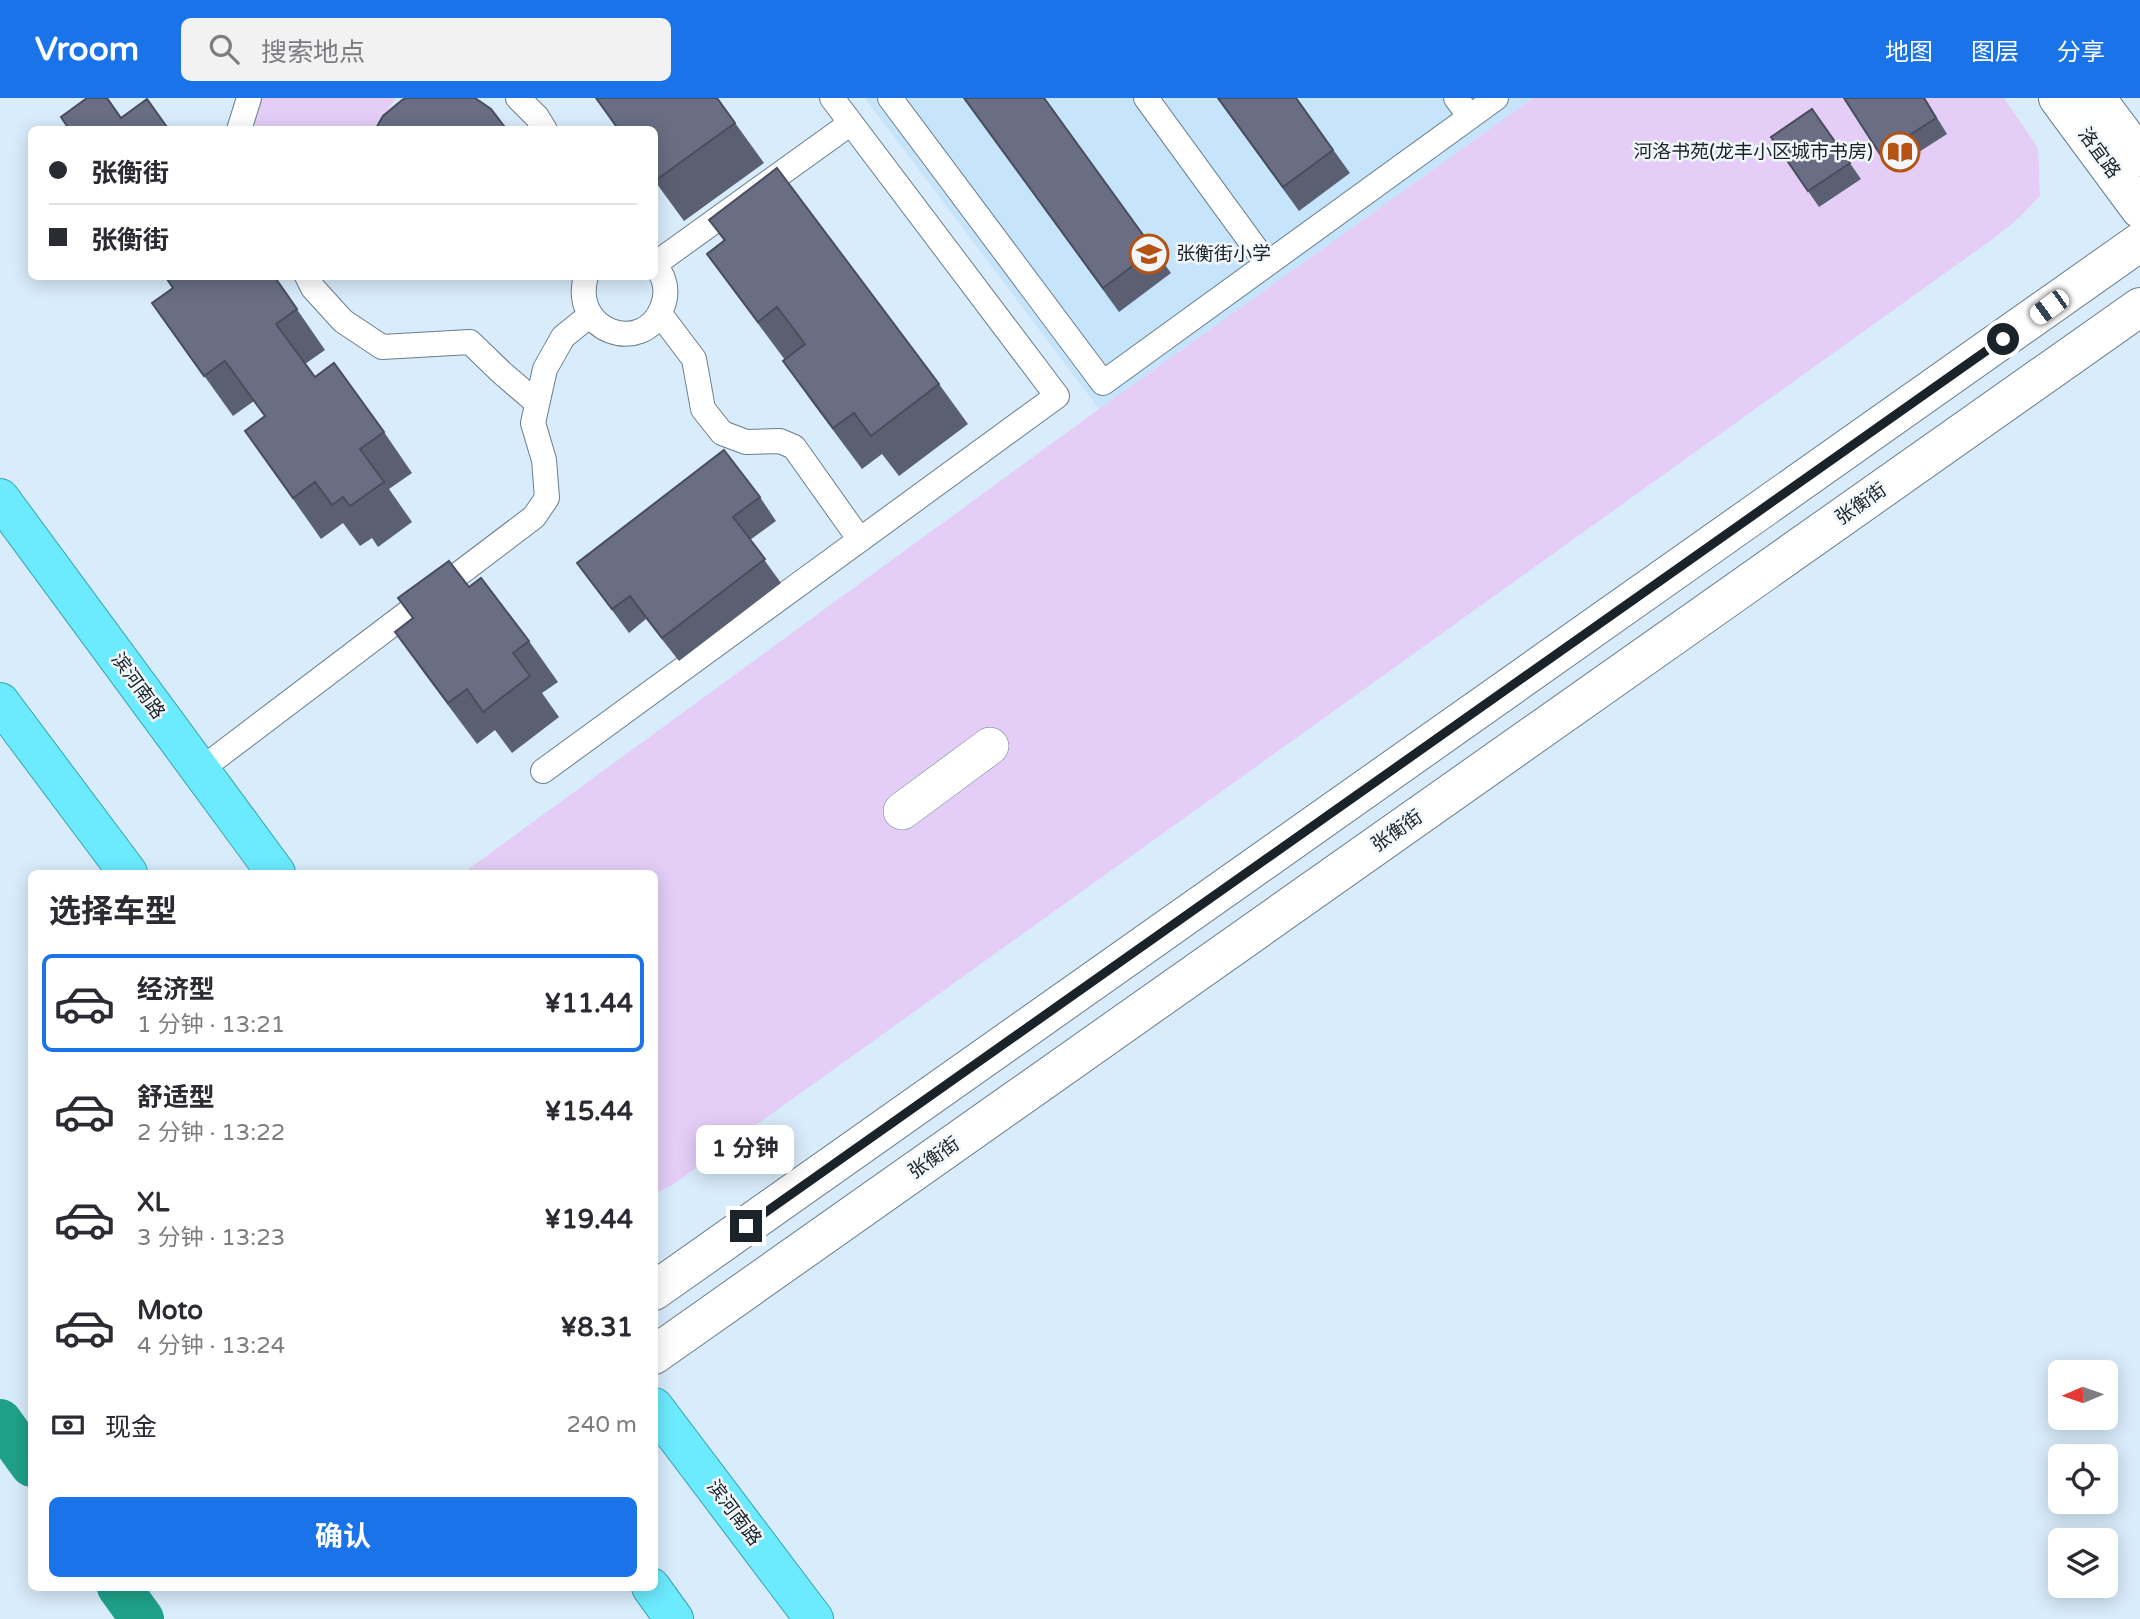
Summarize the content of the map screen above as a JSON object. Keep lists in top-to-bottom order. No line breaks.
{"streets":{"highway":["滨河南路"],"street":["洛宜路","张衡街"]},"places":{"library":["河洛书苑(龙丰小区城市书房)"],"school or university":["张衡街小学"]},"north":"left","page":{"header":"Vroom","search":"搜索地点","nav":["地图","图层","分享"],"banner":["张衡街","张衡街"],"heading":"选择车型","list":[{"name":"经济型","note":"1 分钟 · 13:21","value":"¥11.44"},{"name":"舒适型","note":"2 分钟 · 13:22","value":"¥15.44"},{"name":"XL","note":"3 分钟 · 13:23","value":"¥19.44"},{"name":"Moto","note":"4 分钟 · 13:24","value":"¥8.31"}],"bubble":"1 分钟","pay":["现金","240 m"],"buttons":"确认"}}
